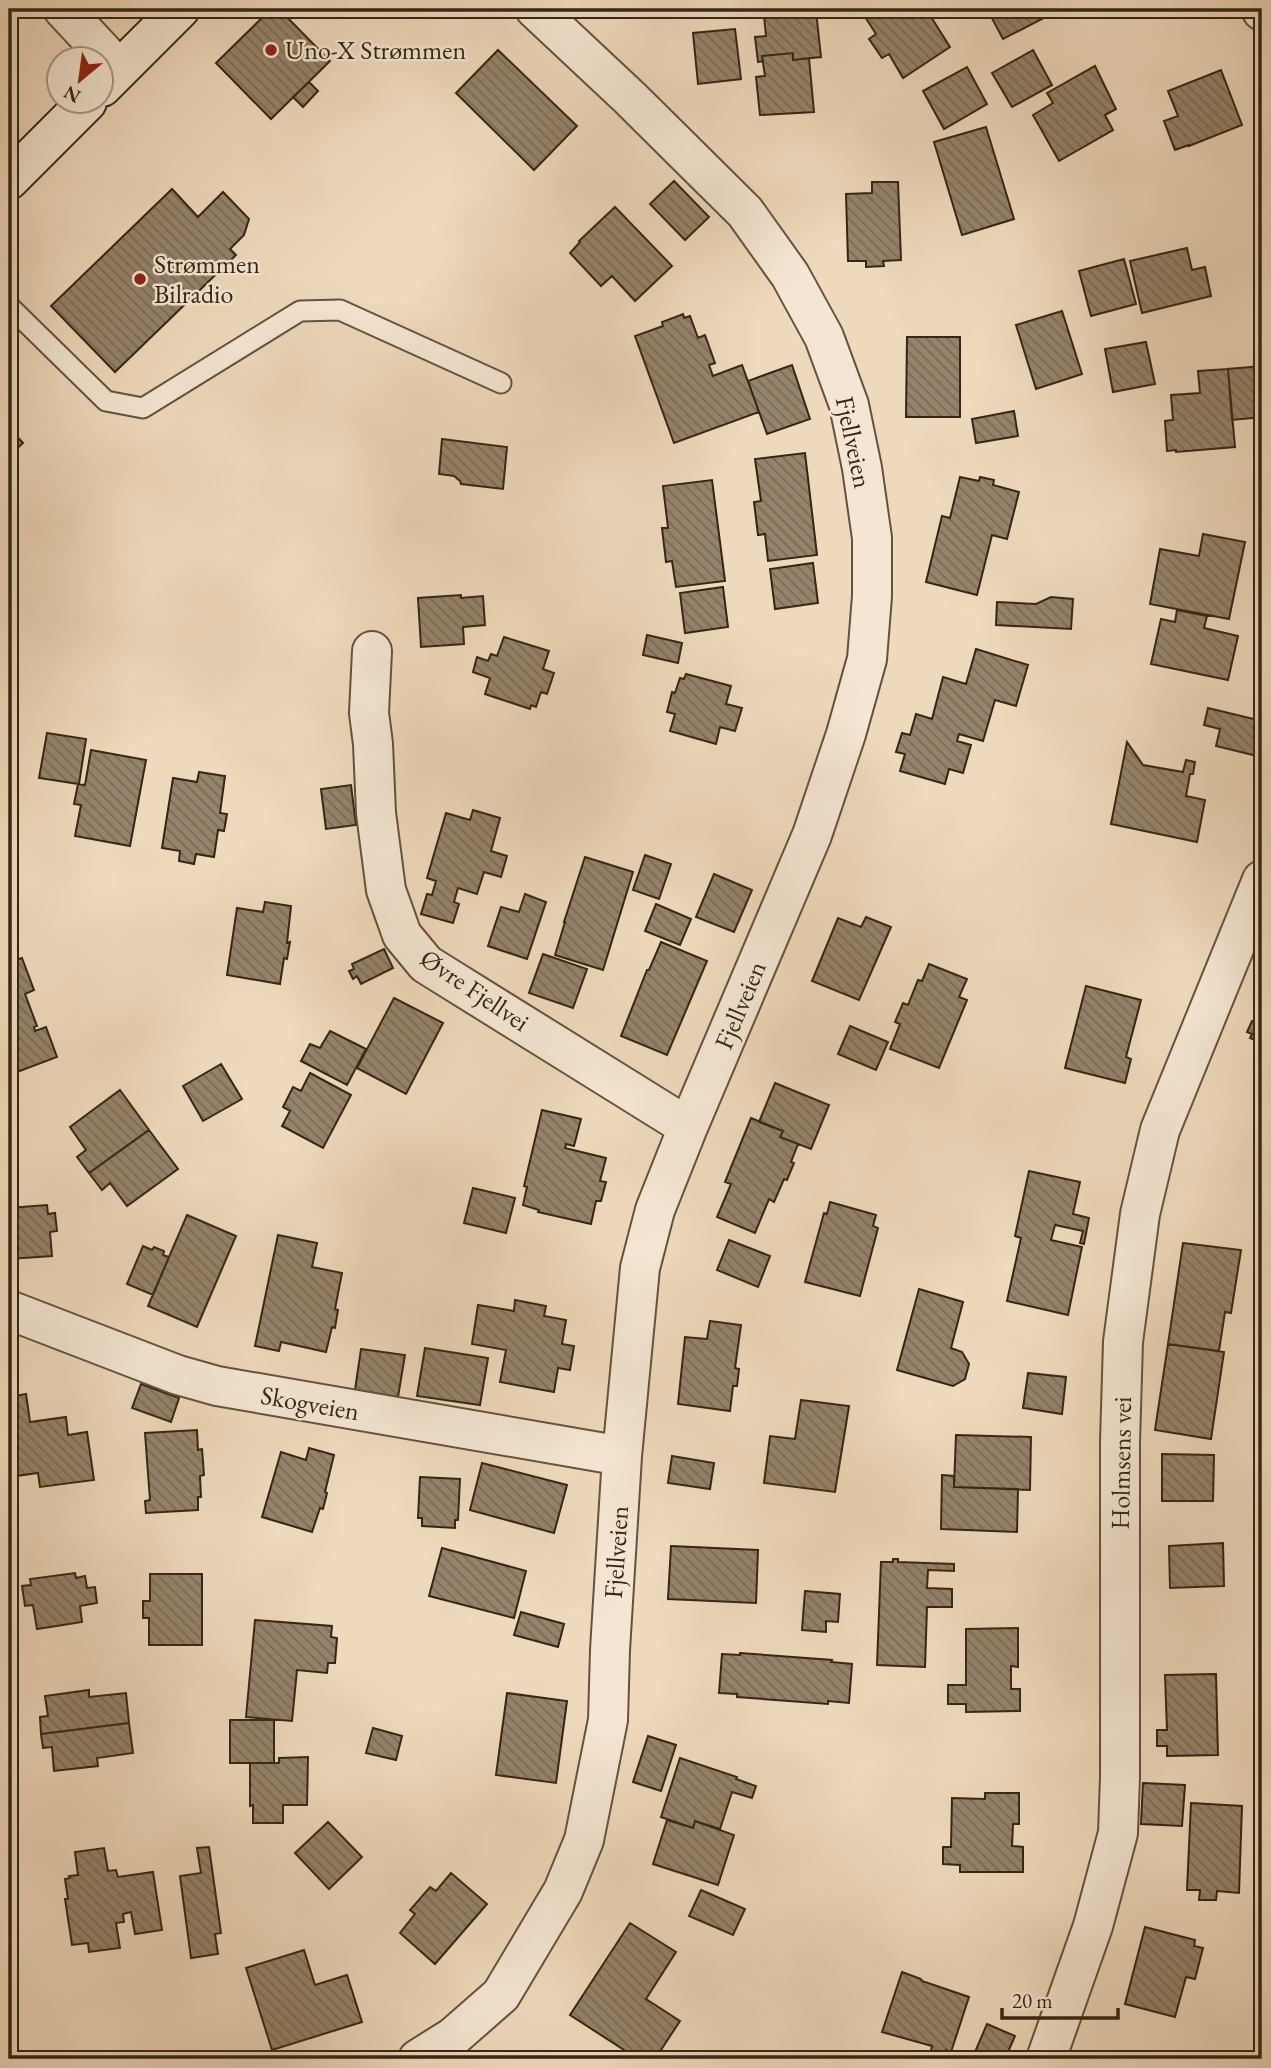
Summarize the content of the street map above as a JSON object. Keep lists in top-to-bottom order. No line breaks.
{"streets":{"street":["Fjellveien","Øvre Fjellvei","Skogveien","Holmsens vei"]},"crossings":[["Fjellveien","Øvre Fjellvei"],["Fjellveien","Skogveien"]],"places":["Uno-X Strømmen","Strømmen Bilradio"],"scale_bar":"20 m","north":"bottom left"}
